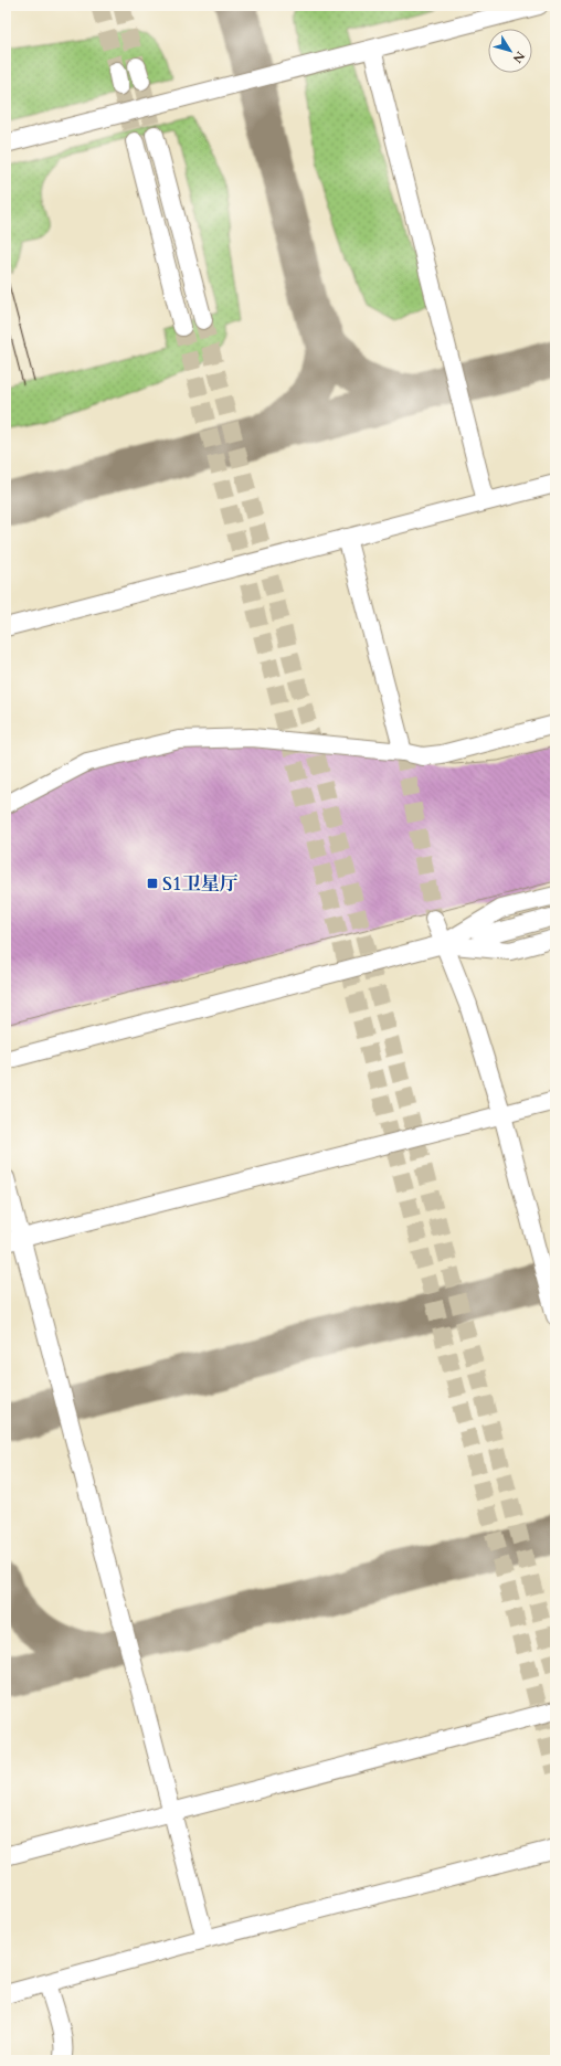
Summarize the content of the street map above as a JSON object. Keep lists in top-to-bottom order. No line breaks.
{"places":{"transit":["S1卫星厅"]},"north":"bottom right"}
